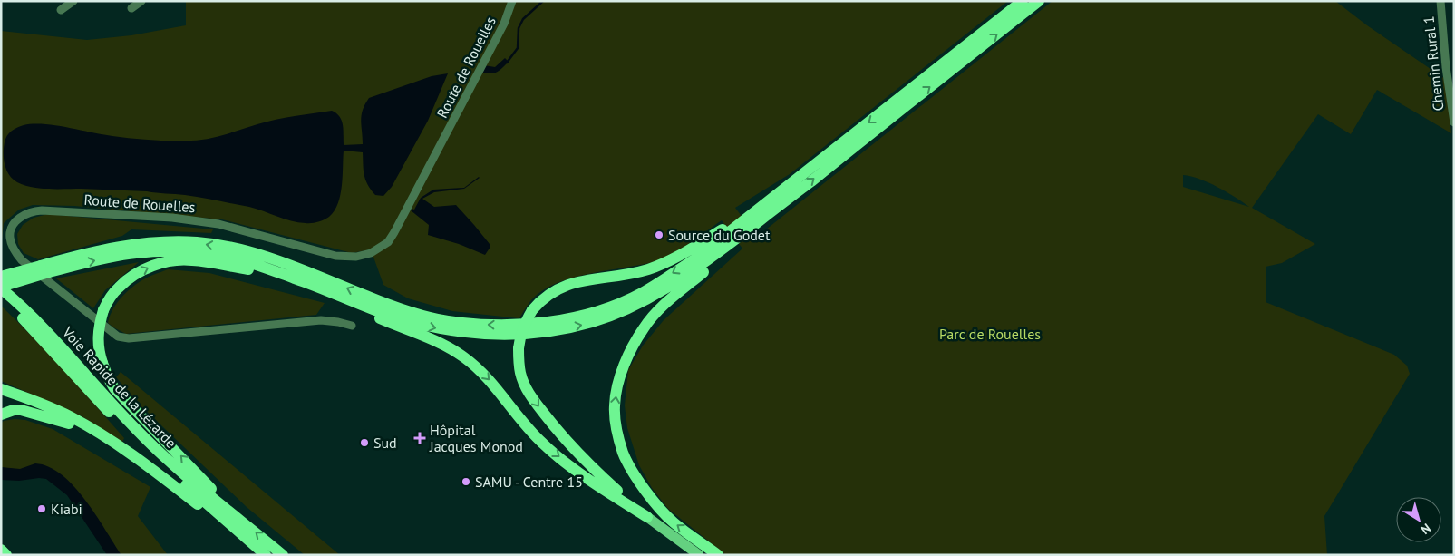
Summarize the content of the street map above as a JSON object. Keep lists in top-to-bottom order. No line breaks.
{"streets":{"highway":["Voie Rapide de la Lézarde"],"street":["Chemin Rural 1","Route de Rouelles"]},"parks":["Parc de Rouelles"],"places":{"other":["Source du Godet","Sud","SAMU - Centre 15","Kiabi"],"health":["Hôpital Jacques Monod"]},"north":"bottom right"}
